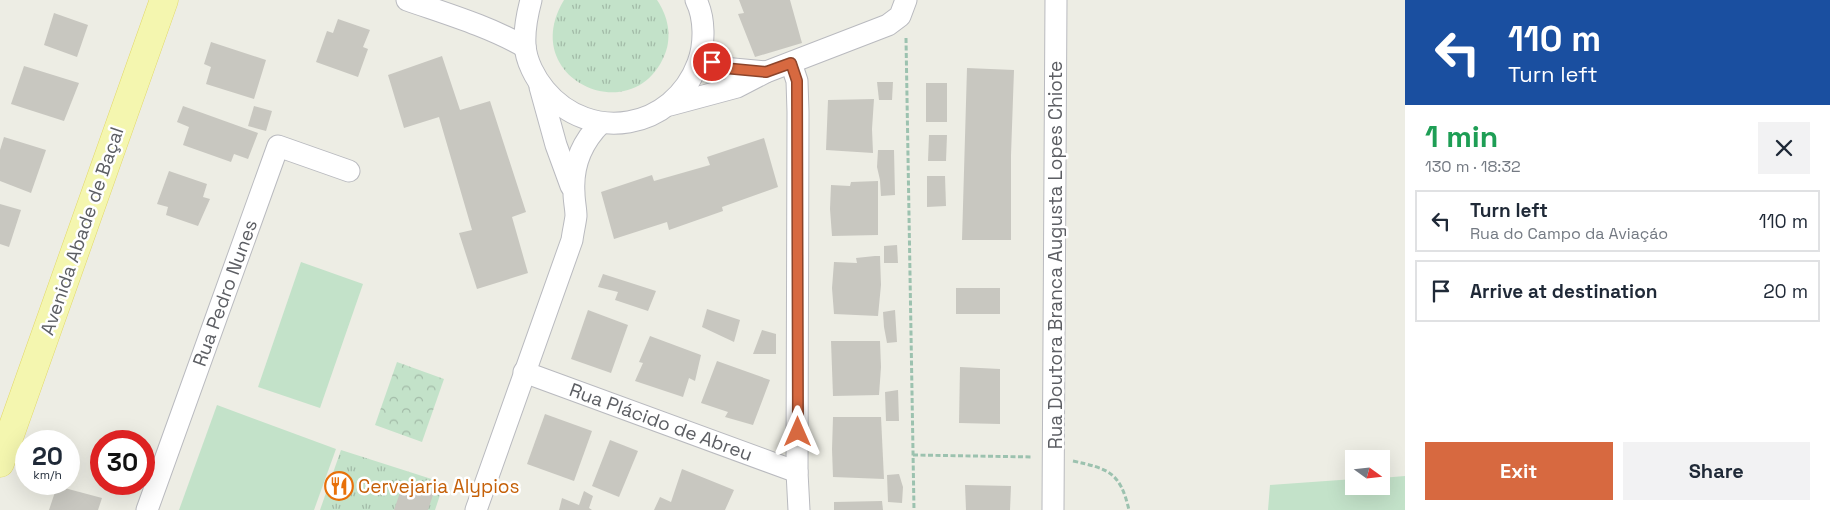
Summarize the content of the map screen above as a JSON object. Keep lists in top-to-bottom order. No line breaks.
{"streets":{"main road":["Avenida Abade de Baçal"],"street":["Rua Doutora Branca Augusta Lopes Chiote","Rua Pedro Nunes","Rua Plácido de Abreu"]},"places":{"restaurant":["Cervejaria Alypios"]},"north":"right","page":{"turn":["110 m","Turn left"],"heading":["1 min","130 m · 18:32"],"list":[{"name":"Turn left","note":"Rua do Campo da Aviaçáo","value":"110 m"},{"name":"Arrive at destination","value":"20 m"}],"speed":"20 km/h","limit":"30","buttons":["Exit","Share"]}}
